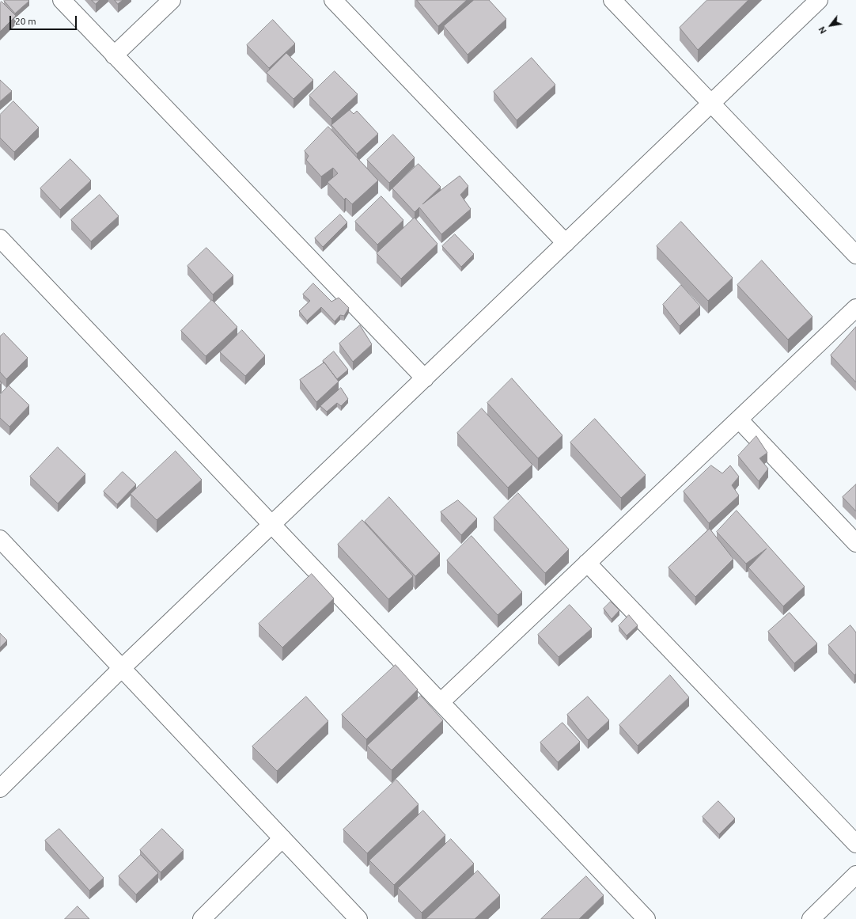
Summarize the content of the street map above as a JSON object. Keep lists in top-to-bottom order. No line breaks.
{"scale_bar":"20 m","north":"bottom left"}
